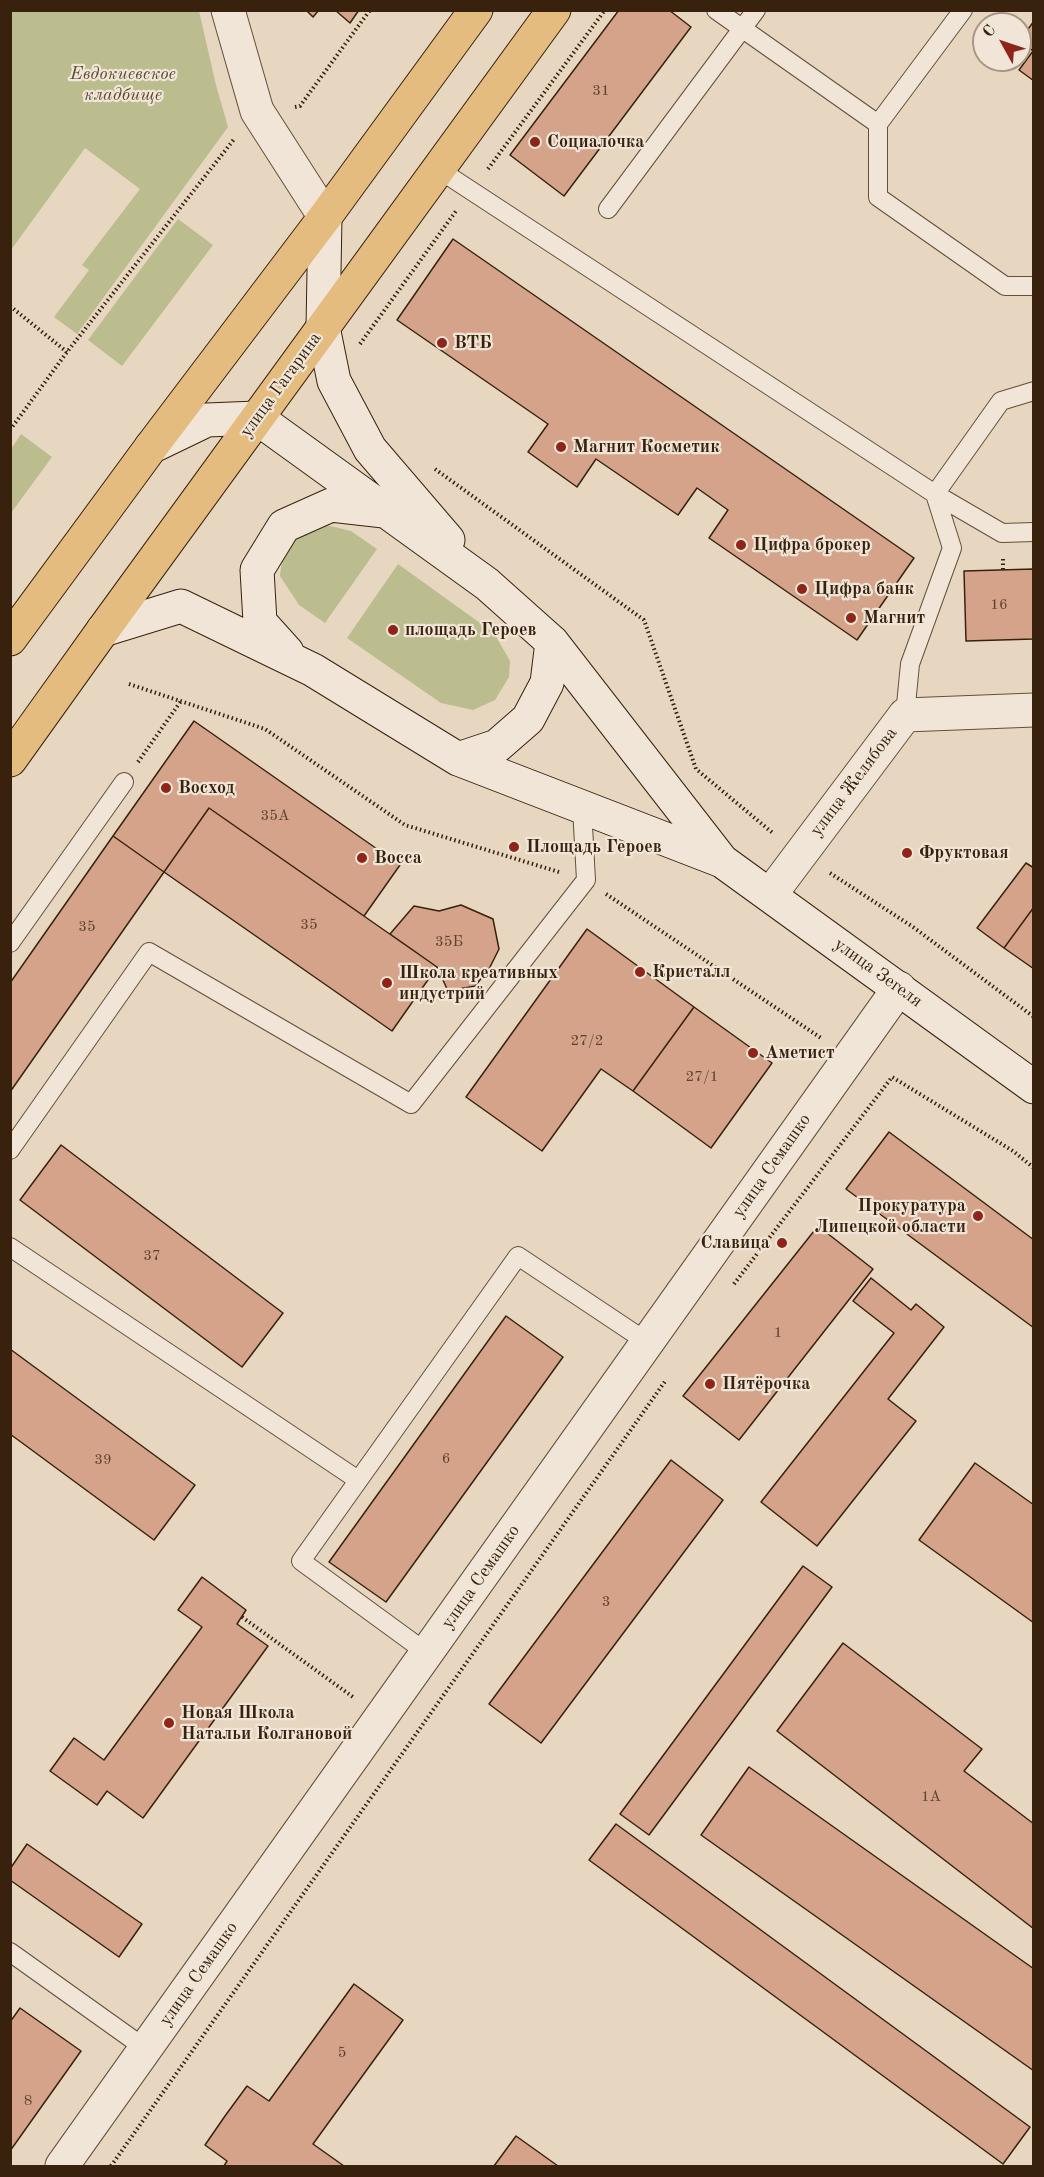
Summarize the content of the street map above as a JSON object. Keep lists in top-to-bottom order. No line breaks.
{"streets":{"main road":["улица Гагарина","улица Желябова","улица Зегеля","улица Семашко"]},"crossings":[["улица Желябова","улица Зегеля"],["улица Зегеля","улица Семашко"]],"parks":["Евдокиевское кладбище"],"places":["Социалочка","ВТБ","Магнит Косметик","Цифра брокер","Цифра банк","Магнит","площадь Героев","Восход","Площадь Героев","Фруктовая","Bocca","Кристалл","Школа креативных индустрий","Аметист","Прокуратура Липецкой области","Славица","Пятёрочка","Новая Школа Натальи Колгановой"],"house_numbers":["31","16","35А","35","35","35Б","27/2","27/1","37","1","6","39","3","1А","5","8"],"north":"top left"}
